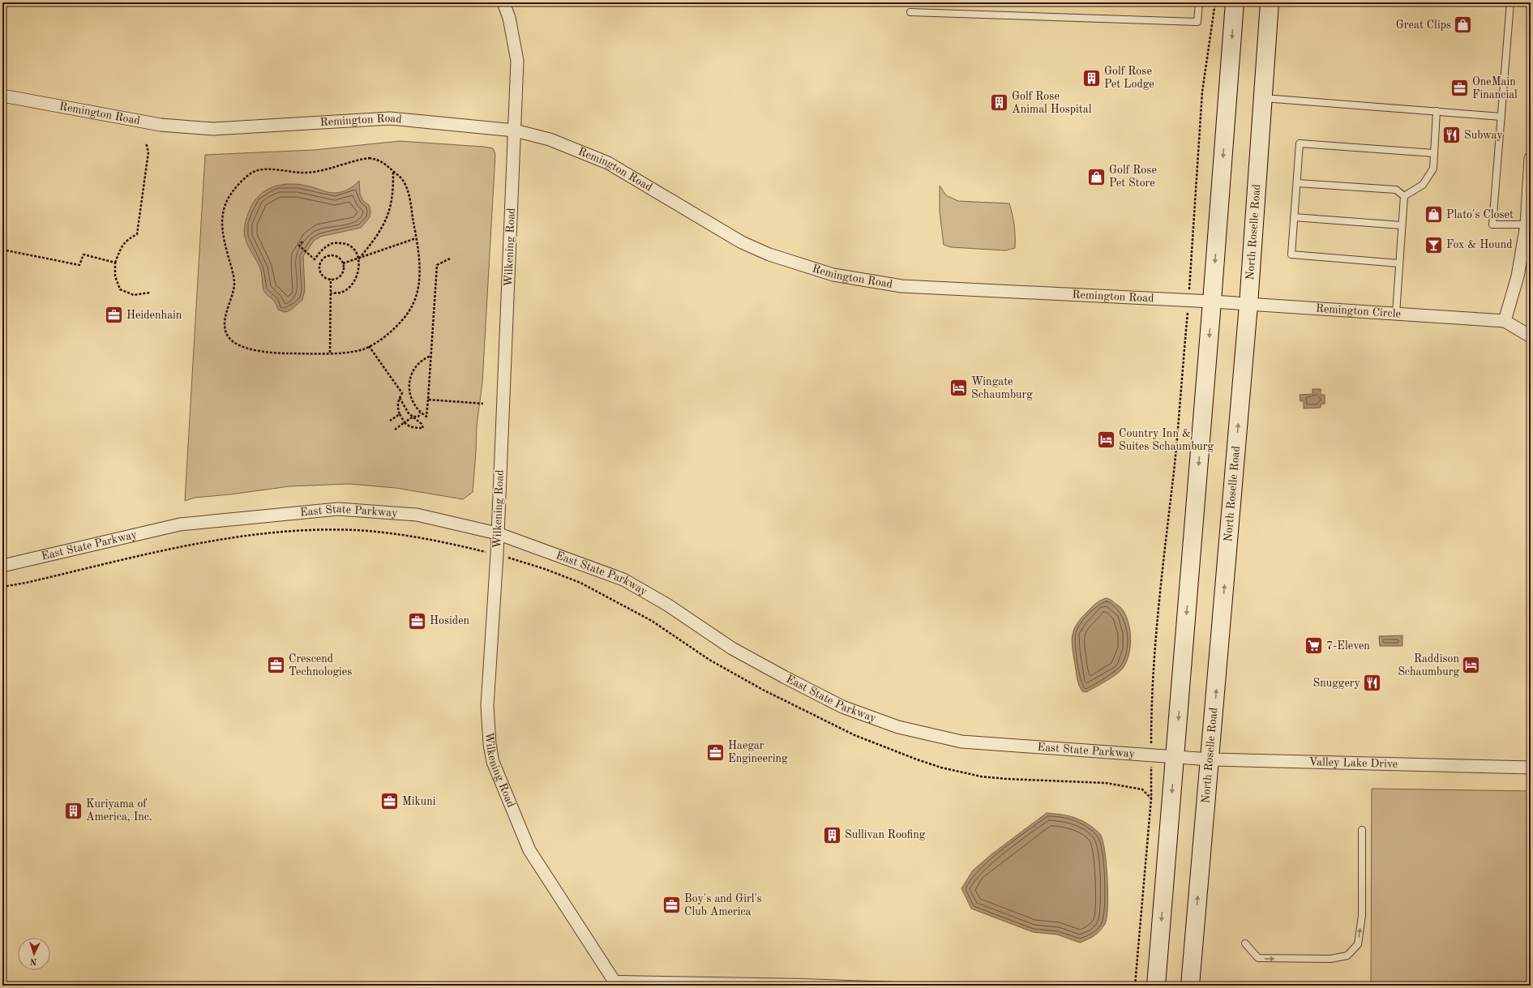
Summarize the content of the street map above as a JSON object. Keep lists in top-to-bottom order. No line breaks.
{"streets":{"main road":["North Roselle Road"],"street":["Remington Road","Wilkening Road","Remington Circle","East State Parkway","Valley Lake Drive"]},"crossings":[["Remington Road","Wilkening Road"],["Remington Road","Remington Circle"],["North Roselle Road","Remington Circle"],["North Roselle Road","Valley Lake Drive"],["Wilkening Road","East State Parkway"],["East State Parkway","Valley Lake Drive"]],"places":{"shop":["Great Clips","Golf Rose Pet Store","Plato's Closet"],"building":["Golf Rose Pet Lodge","Golf Rose Animal Hospital","Kuriyama of America, Inc.","Sullivan Roofing"],"office":["OneMain Financial","Heidenhain","Hosiden","Crescend Technologies","Haegar Engineering","Mikuni","Boy's and Girl's Club America"],"restaurant":["Subway","Snuggery"],"bar":["Fox & Hound"],"hotel":["Wingate Schaumburg","Country Inn & Suites Schaumburg","Raddison Schaumburg"],"supermarket":["7-Eleven"]},"north":"bottom"}
